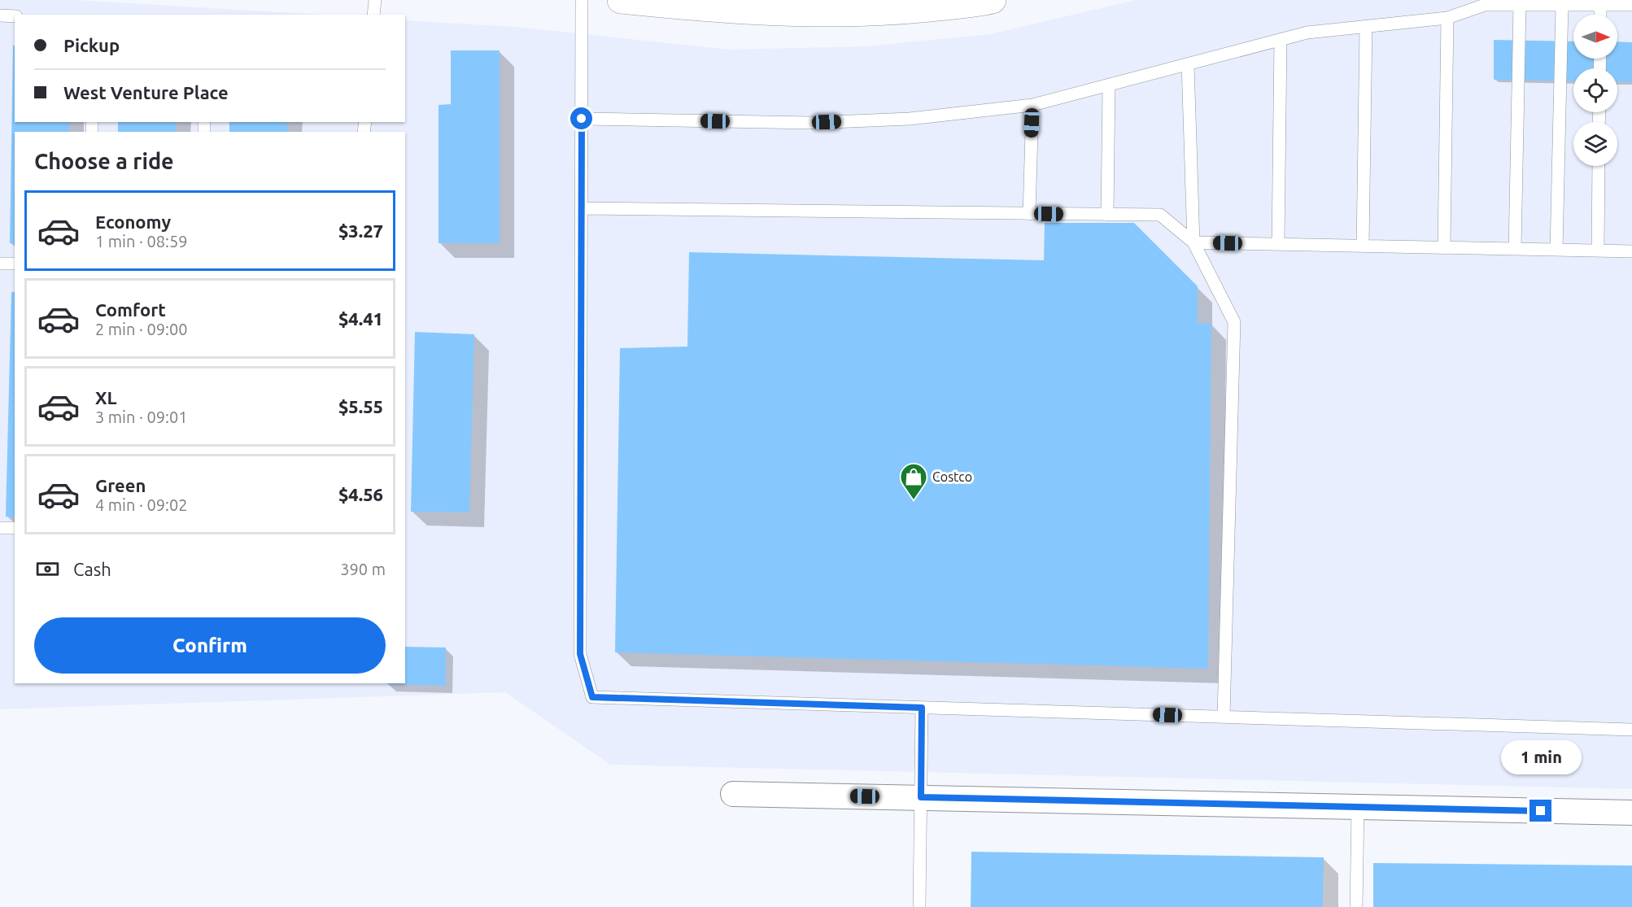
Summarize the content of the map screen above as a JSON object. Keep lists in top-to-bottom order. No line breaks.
{"places":{"shop":["Costco"]},"north":"right","page":{"banner":["Pickup","West Venture Place"],"heading":"Choose a ride","list":[{"name":"Economy","note":"1 min · 08:59","value":"$3.27"},{"name":"Comfort","note":"2 min · 09:00","value":"$4.41"},{"name":"XL","note":"3 min · 09:01","value":"$5.55"},{"name":"Green","note":"4 min · 09:02","value":"$4.56"}],"pay":["Cash","390 m"],"buttons":"Confirm","bubble":"1 min"}}
